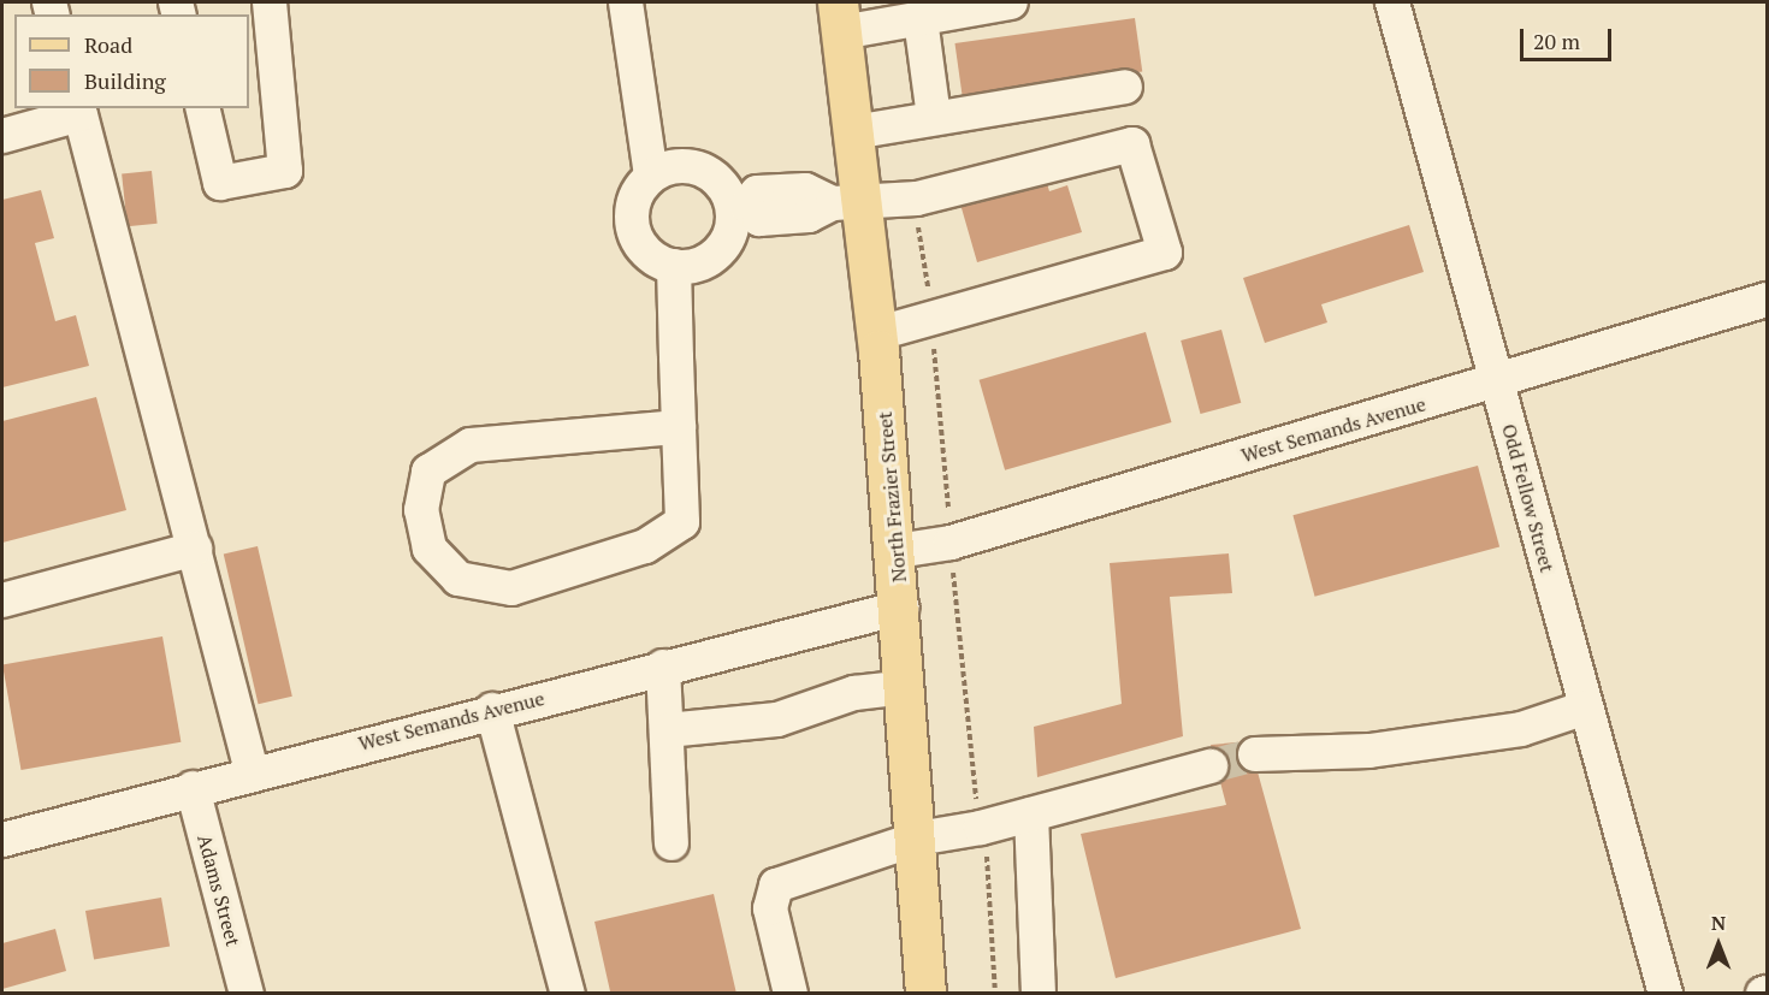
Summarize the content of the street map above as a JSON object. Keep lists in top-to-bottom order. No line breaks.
{"streets":{"main road":["North Frazier Street"],"street":["West Semands Avenue","Odd Fellow Street","Adams Street"]},"crossings":[["West Semands Avenue","North Frazier Street"],["West Semands Avenue","Odd Fellow Street"],["West Semands Avenue","Adams Street"]],"legend":["Road","Building"],"scale_bar":"20 m","north":"top"}
